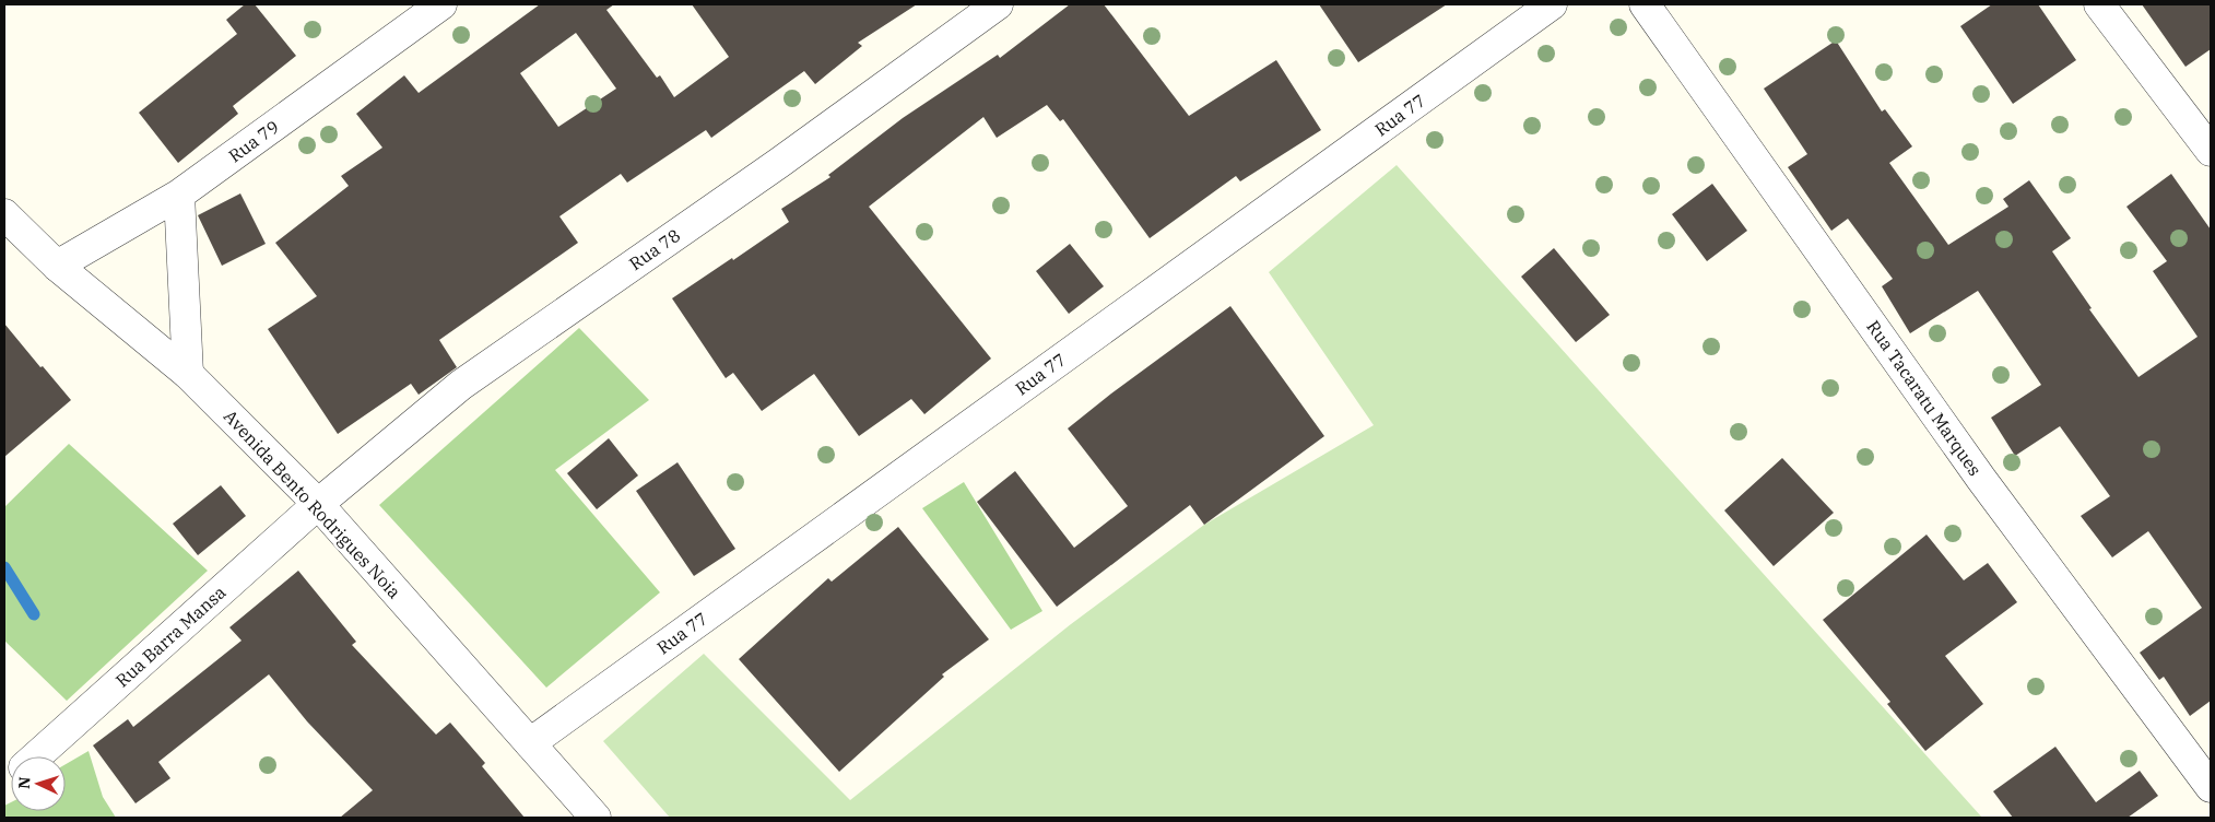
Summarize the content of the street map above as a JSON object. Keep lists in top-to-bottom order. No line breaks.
{"streets":{"street":["Rua 77","Rua 79","Rua 78","Rua Tacaratu Marques","Avenida Bento Rodrigues Noia","Rua Barra Mansa"]},"crossings":[["Rua 77","Avenida Bento Rodrigues Noia"],["Rua 79","Avenida Bento Rodrigues Noia"],["Rua 78","Avenida Bento Rodrigues Noia"],["Rua 78","Rua Barra Mansa"],["Avenida Bento Rodrigues Noia","Rua Barra Mansa"]],"north":"left"}
